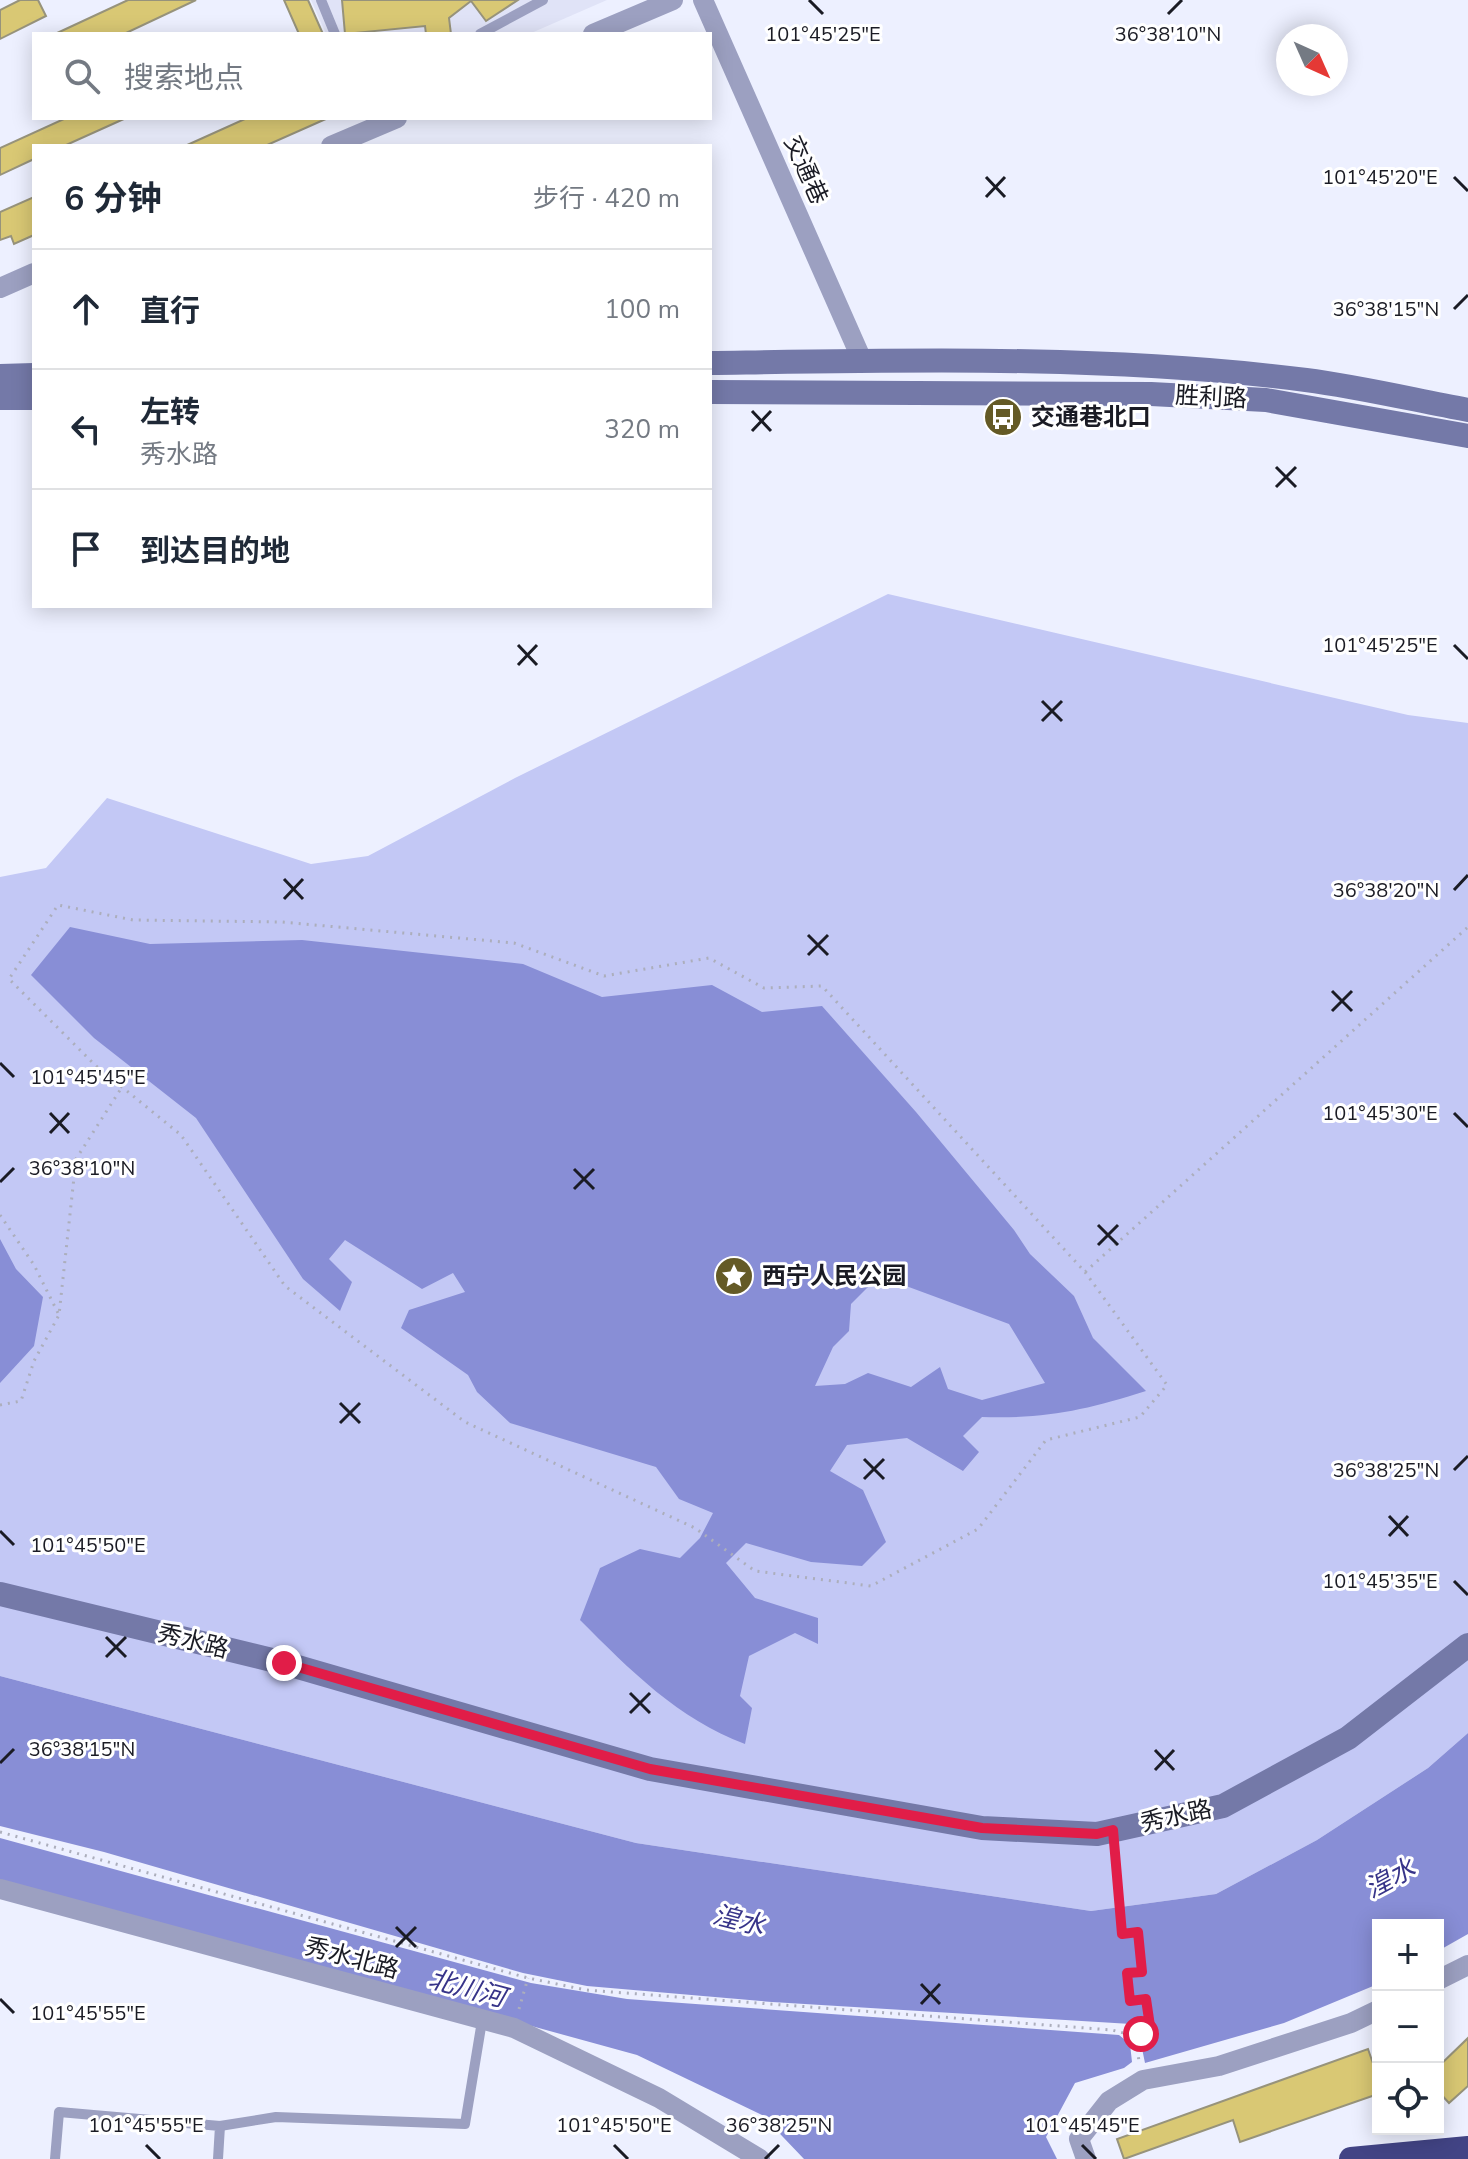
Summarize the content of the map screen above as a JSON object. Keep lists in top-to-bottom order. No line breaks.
{"streets":{"main road":["胜利路","秀水路"],"street":["交通巷","秀水北路"]},"crossings":[["交通巷","胜利路"]],"water":["湟水","北川河"],"places":{"bus stop":["交通巷北口"],"place":["西宁人民公园"]},"north":"bottom right","page":{"search":"搜索地点","heading":["6 分钟","步行 · 420 m"],"list":[["直行","100 m"],["左转","秀水路","320 m"],"到达目的地"],"map_buttons":["+","−"]},"coordinates":["101°45'25\"E","36°38'10\"N","101°45'20\"E","36°38'15\"N","36°38'20\"N","101°45'45\"E","101°45'30\"E","36°38'25\"N","101°45'50\"E","101°45'35\"E","101°45'55\"E"]}
